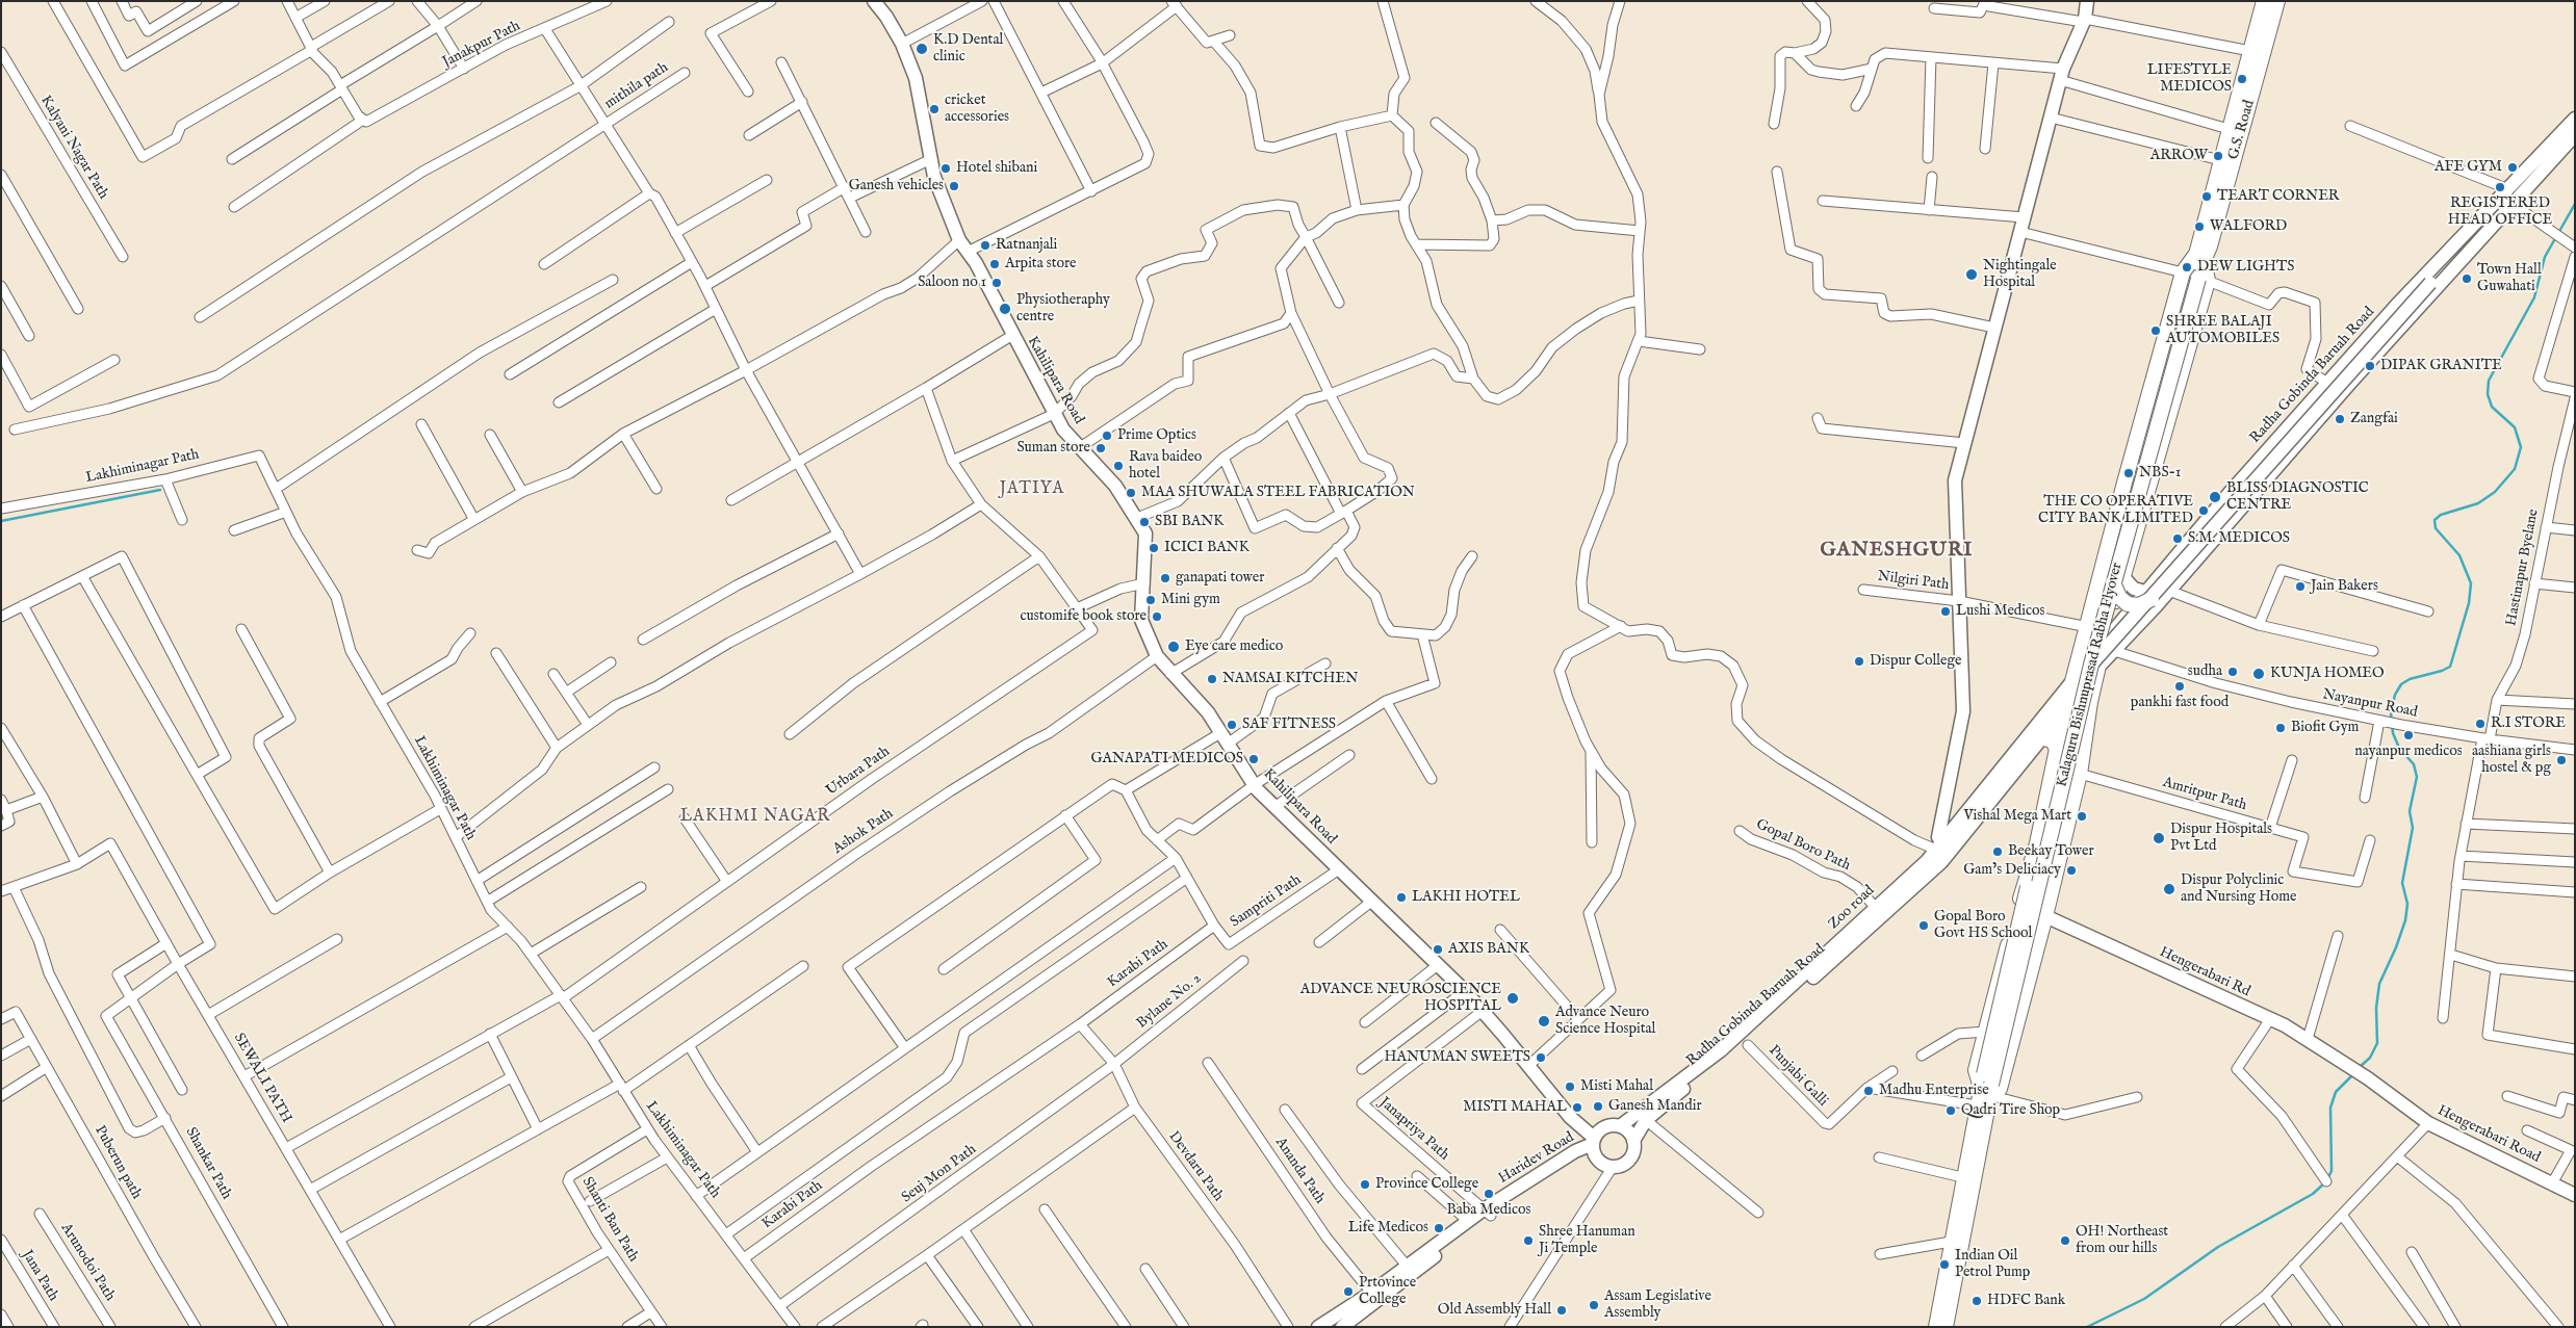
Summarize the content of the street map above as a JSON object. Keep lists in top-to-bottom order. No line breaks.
{"streets":{"main road":["G.S. Road","Radha Gobinda Baruah Road","Kahilipara Road","Kalaguru Bishnuprasad Rabha Flyover","Zoo road","Hengerabari Rd","Hengerabari Road","Haridev Road"],"street":["Janakpur Path","mithila path","Kalyani Nagar Path","Lakhiminagar Path","Hastinapur Byelane","Nilgiri Path","Nayanpur Road","Urbara Path","Amritpur Path","Ashok Path","Gopal Boro Path","Sampriti Path","Karabi Path","Bylane No. 2","Punjabi Galli","SEWALI PATH","Janapriya Path","Puberun path","Shankar Path","Devdaru Path","Ananda Path","Seuj Mon Path","Shanti Ban Path","Arunodoi Path","Jana Path"]},"crossings":[["G.S. Road","Kalaguru Bishnuprasad Rabha Flyover"],["Radha Gobinda Baruah Road","Kahilipara Road"],["Radha Gobinda Baruah Road","Kalaguru Bishnuprasad Rabha Flyover"],["Radha Gobinda Baruah Road","Nayanpur Road"],["Radha Gobinda Baruah Road","Zoo road"],["Radha Gobinda Baruah Road","Haridev Road"],["Kahilipara Road","Ashok Path"],["Kahilipara Road","Sampriti Path"],["Kahilipara Road","Zoo road"],["Kahilipara Road","Janapriya Path"],["Kahilipara Road","Haridev Road"],["Lakhiminagar Path","Urbara Path"],["Lakhiminagar Path","Ashok Path"],["Lakhiminagar Path","Karabi Path"],["Lakhiminagar Path","Seuj Mon Path"],["Lakhiminagar Path","Shanti Ban Path"],["Hastinapur Byelane","Nayanpur Road"],["Urbara Path","SEWALI PATH"],["Gopal Boro Path","Zoo road"],["Sampriti Path","Karabi Path"],["Zoo road","Haridev Road"],["Karabi Path","Devdaru Path"],["Hengerabari Rd","Hengerabari Road"],["Bylane No. 2","Devdaru Path"],["Bylane No. 2","Seuj Mon Path"],["Janapriya Path","Haridev Road"],["Haridev Road","Ananda Path"],["Devdaru Path","Seuj Mon Path"]],"districts":["JATIYA","GANESHGURI","LAKHMI NAGAR"],"places":["K.D Dental clinic","LIFESTYLE MEDICOS","cricket accessories","ARROW","AFE GYM","Hotel shibani","Ganesh vehicles","REGISTERED HEAD OFFICE","TEART CORNER","WALFORD","Ratnanjali","Arpita store","DEW LIGHTS","Nightingale Hospital","Town Hall Guwahati","Saloon no 1","Physiotheraphy centre","SHREE BALAJI AUTOMOBILES","DIPAK GRANITE","Zangfai","Prime Optics","Suman store","Rava baideo hotel","NBS-1","MAA SHUWALA STEEL FABRICATION","BLISS DIAGNOSTIC CENTRE","THE CO OPERATIVE CITY BANK LIMITED","SBI BANK","S.M. MEDICOS","ICICI BANK","ganapati tower","Jain Bakers","Mini gym","Lushi Medicos","customife book store","Eye care medico","Dispur College","sudha","KUNJA HOMEO","NAMSAI KITCHEN","pankhi fast food","R.I STORE","SAF FITNESS","Biofit Gym","nayanpur medicos","GANAPATI MEDICOS","aashiana girls hostel & pg","Vishal Mega Mart","Dispur Hospitals Pvt Ltd","Beekay Tower","Gam’s Deliciacy","Dispur Polyclinic and Nursing Home","LAKHI HOTEL","Gopal Boro Govt HS School","AXIS BANK","ADVANCE NEUROSCIENCE HOSPITAL","Advance Neuro Science Hospital","HANUMAN SWEETS","Misti Mahal","Madhu Enterprise","Ganesh Mandir","MISTI MAHAL","Qadri Tire Shop","Province College","Baba Medicos","Life Medicos","Shree Hanuman Ji Temple","OH! Northeast from our hills","Indian Oil Petrol Pump","Prtovince College","HDFC Bank","Assam Legislative Assembly","Old Assembly Hall"]}
